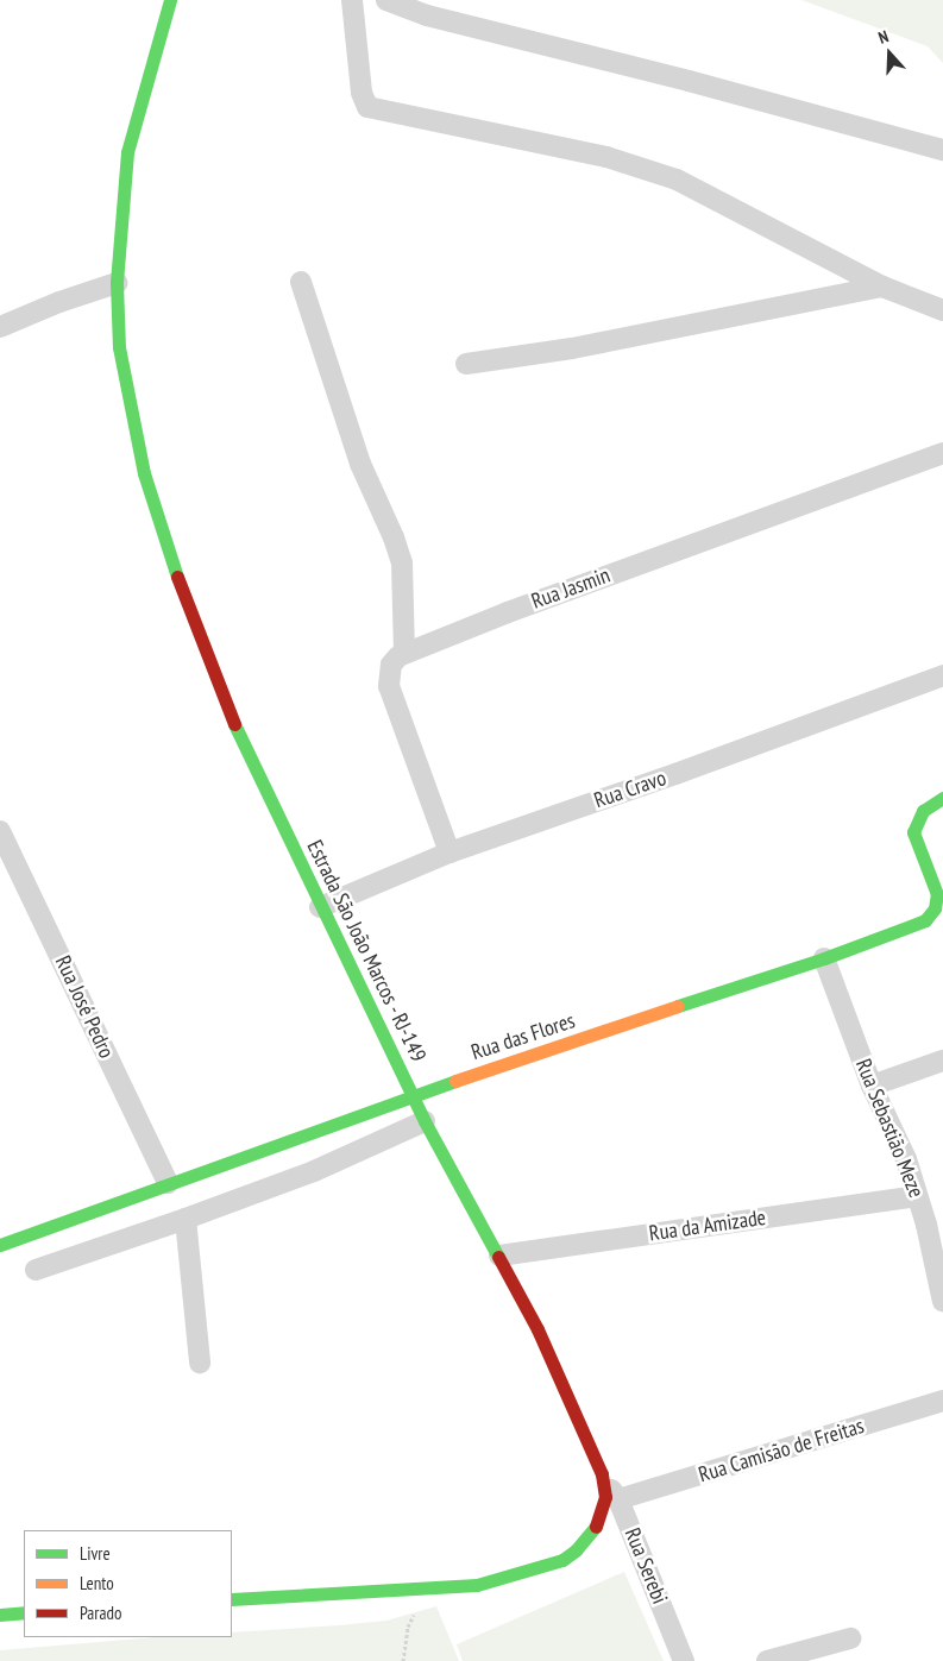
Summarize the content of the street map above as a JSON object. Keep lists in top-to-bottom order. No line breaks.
{"streets":{"main road":["Estrada São João Marcos - RJ-149","Rua das Flores"],"street":["Rua Jasmin","Rua Cravo","Rua José Pedro","Rua Sebastião Meze","Rua da Amizade","Rua Camisão de Freitas","Rua Serebi"]},"crossings":[["Rua Cravo","Estrada São João Marcos - RJ-149"],["Estrada São João Marcos - RJ-149","Rua das Flores"],["Estrada São João Marcos - RJ-149","Rua da Amizade"],["Estrada São João Marcos - RJ-149","Rua Serebi"],["Rua José Pedro","Rua das Flores"],["Rua das Flores","Rua Sebastião Meze"],["Rua Sebastião Meze","Rua da Amizade"],["Rua Camisão de Freitas","Rua Serebi"]],"legend":["Livre","Lento","Parado"],"north":"top"}
